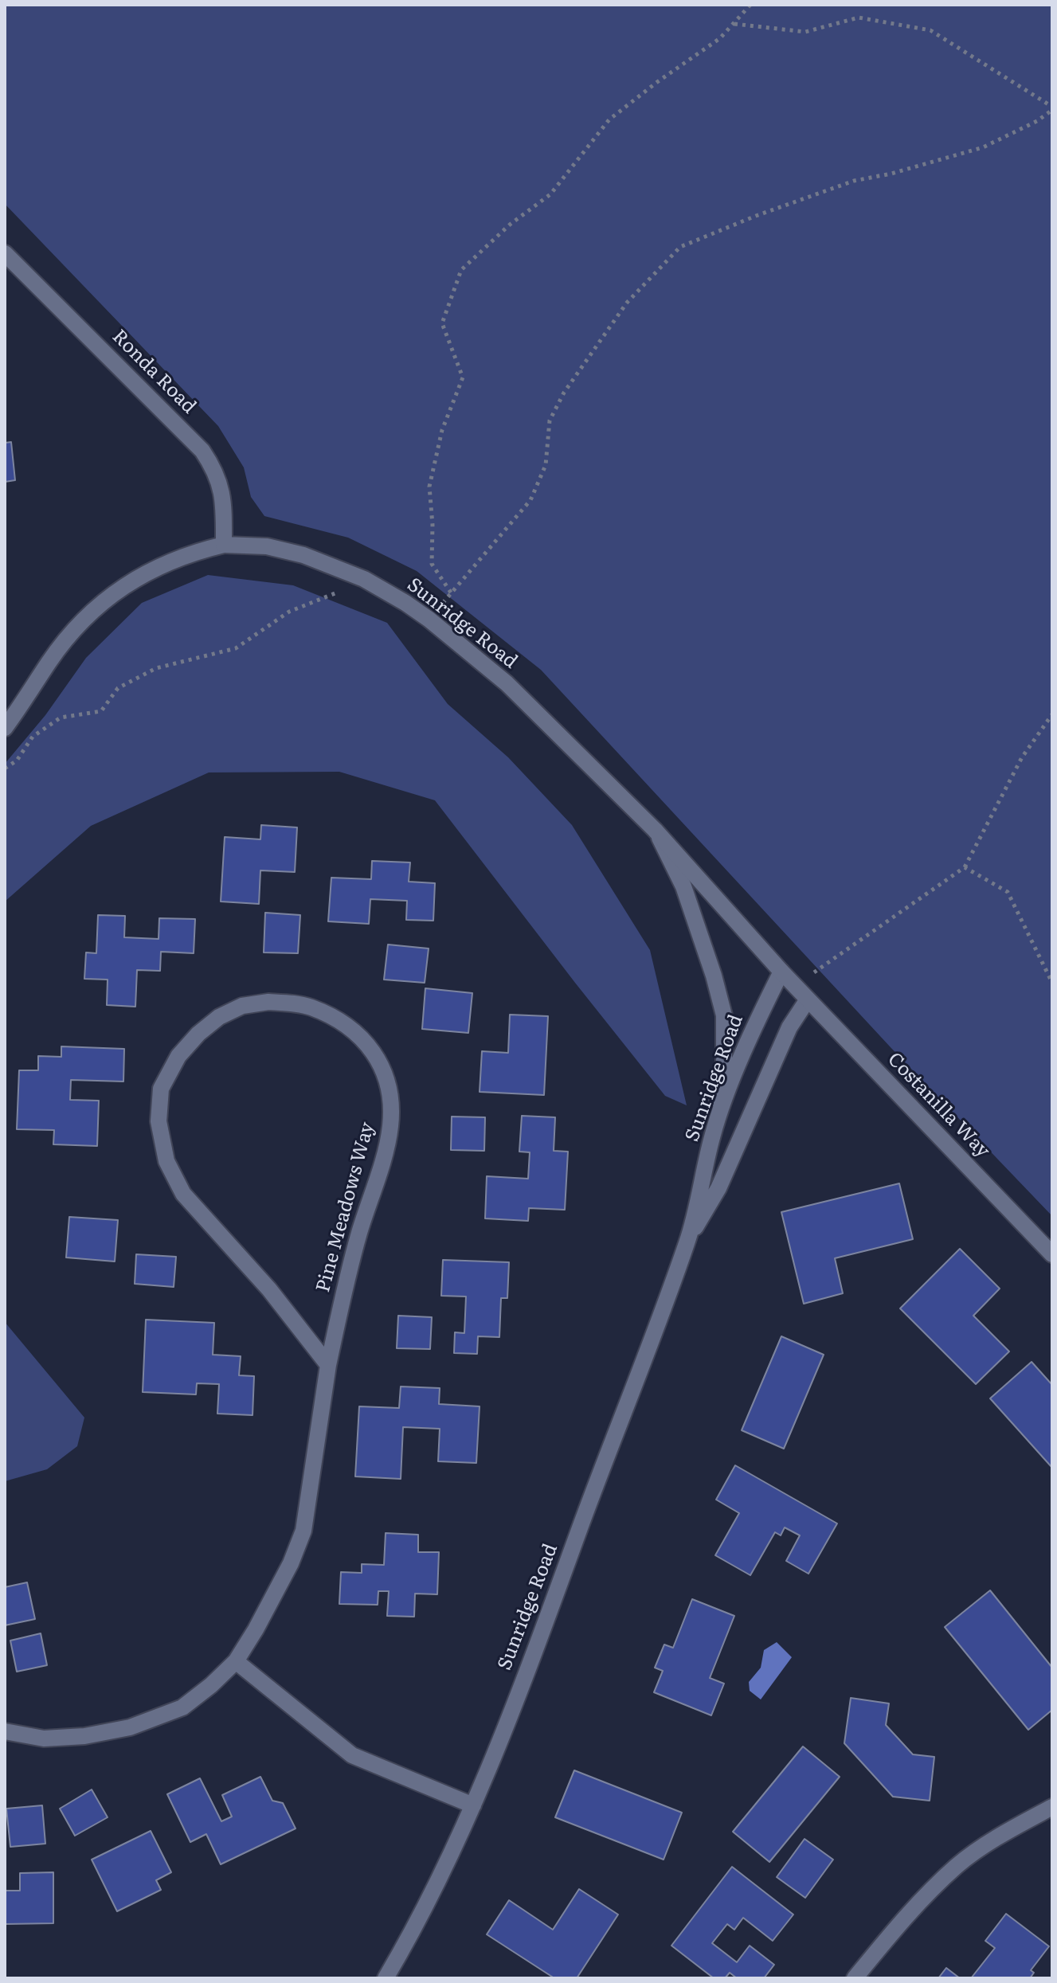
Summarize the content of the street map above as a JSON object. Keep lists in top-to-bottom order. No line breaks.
{"streets":{"street":["Ronda Road","Sunridge Road","Costanilla Way","Pine Meadows Way"]},"crossings":[["Ronda Road","Sunridge Road"],["Sunridge Road","Costanilla Way"]]}
